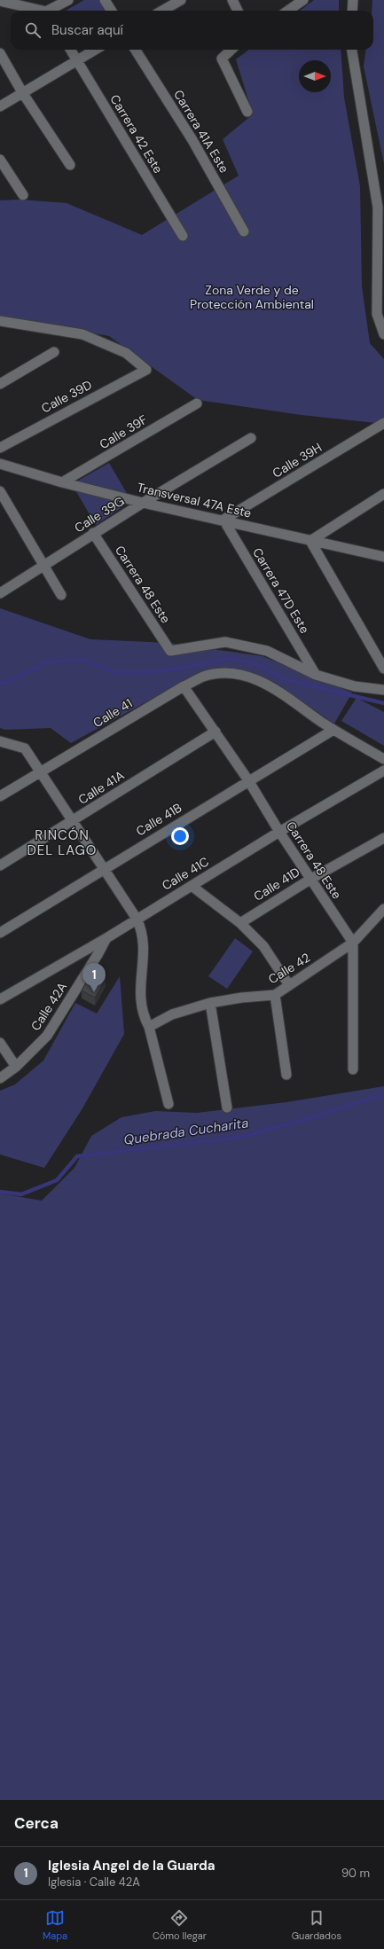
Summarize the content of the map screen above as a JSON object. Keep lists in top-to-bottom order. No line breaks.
{"streets":{"street":["Carrera 41A Este","Carrera 42 Este","Calle 39D","Calle 39F","Calle 39H","Transversal 47A Este","Calle 39G","Carrera 48 Este","Carrera 47D Este","Calle 41","Calle 41A","Calle 41B","Calle 41C","Calle 41D","Calle 42","Calle 42A"]},"crossings":[["Calle 39F","Transversal 47A Este"],["Calle 39H","Transversal 47A Este"],["Calle 39H","Carrera 47D Este"],["Transversal 47A Este","Calle 39G"],["Transversal 47A Este","Carrera 47D Este"],["Calle 39G","Carrera 48 Este"],["Carrera 48 Este","Carrera 47D Este"],["Carrera 48 Este","Calle 41"],["Carrera 48 Este","Calle 41A"],["Carrera 48 Este","Calle 41B"],["Carrera 48 Este","Calle 41C"],["Carrera 48 Este","Calle 41D"],["Carrera 48 Este","Calle 42"],["Calle 41","Calle 41B"],["Calle 41C","Calle 42A"]],"districts":["RINCÓN DEL LAGO"],"water":["Quebrada Cucharita"],"parks":["Zona Verde y de Protección Ambiental"],"north":"right","page":{"search":"Buscar aquí","pins":"1","heading":"Cerca","list":[{"mark":"1","name":"Iglesia Angel de la Guarda","note":"Iglesia · Calle 42A","value":"90 m"}],"nav":["Mapa","Cómo llegar","Guardados"]}}
